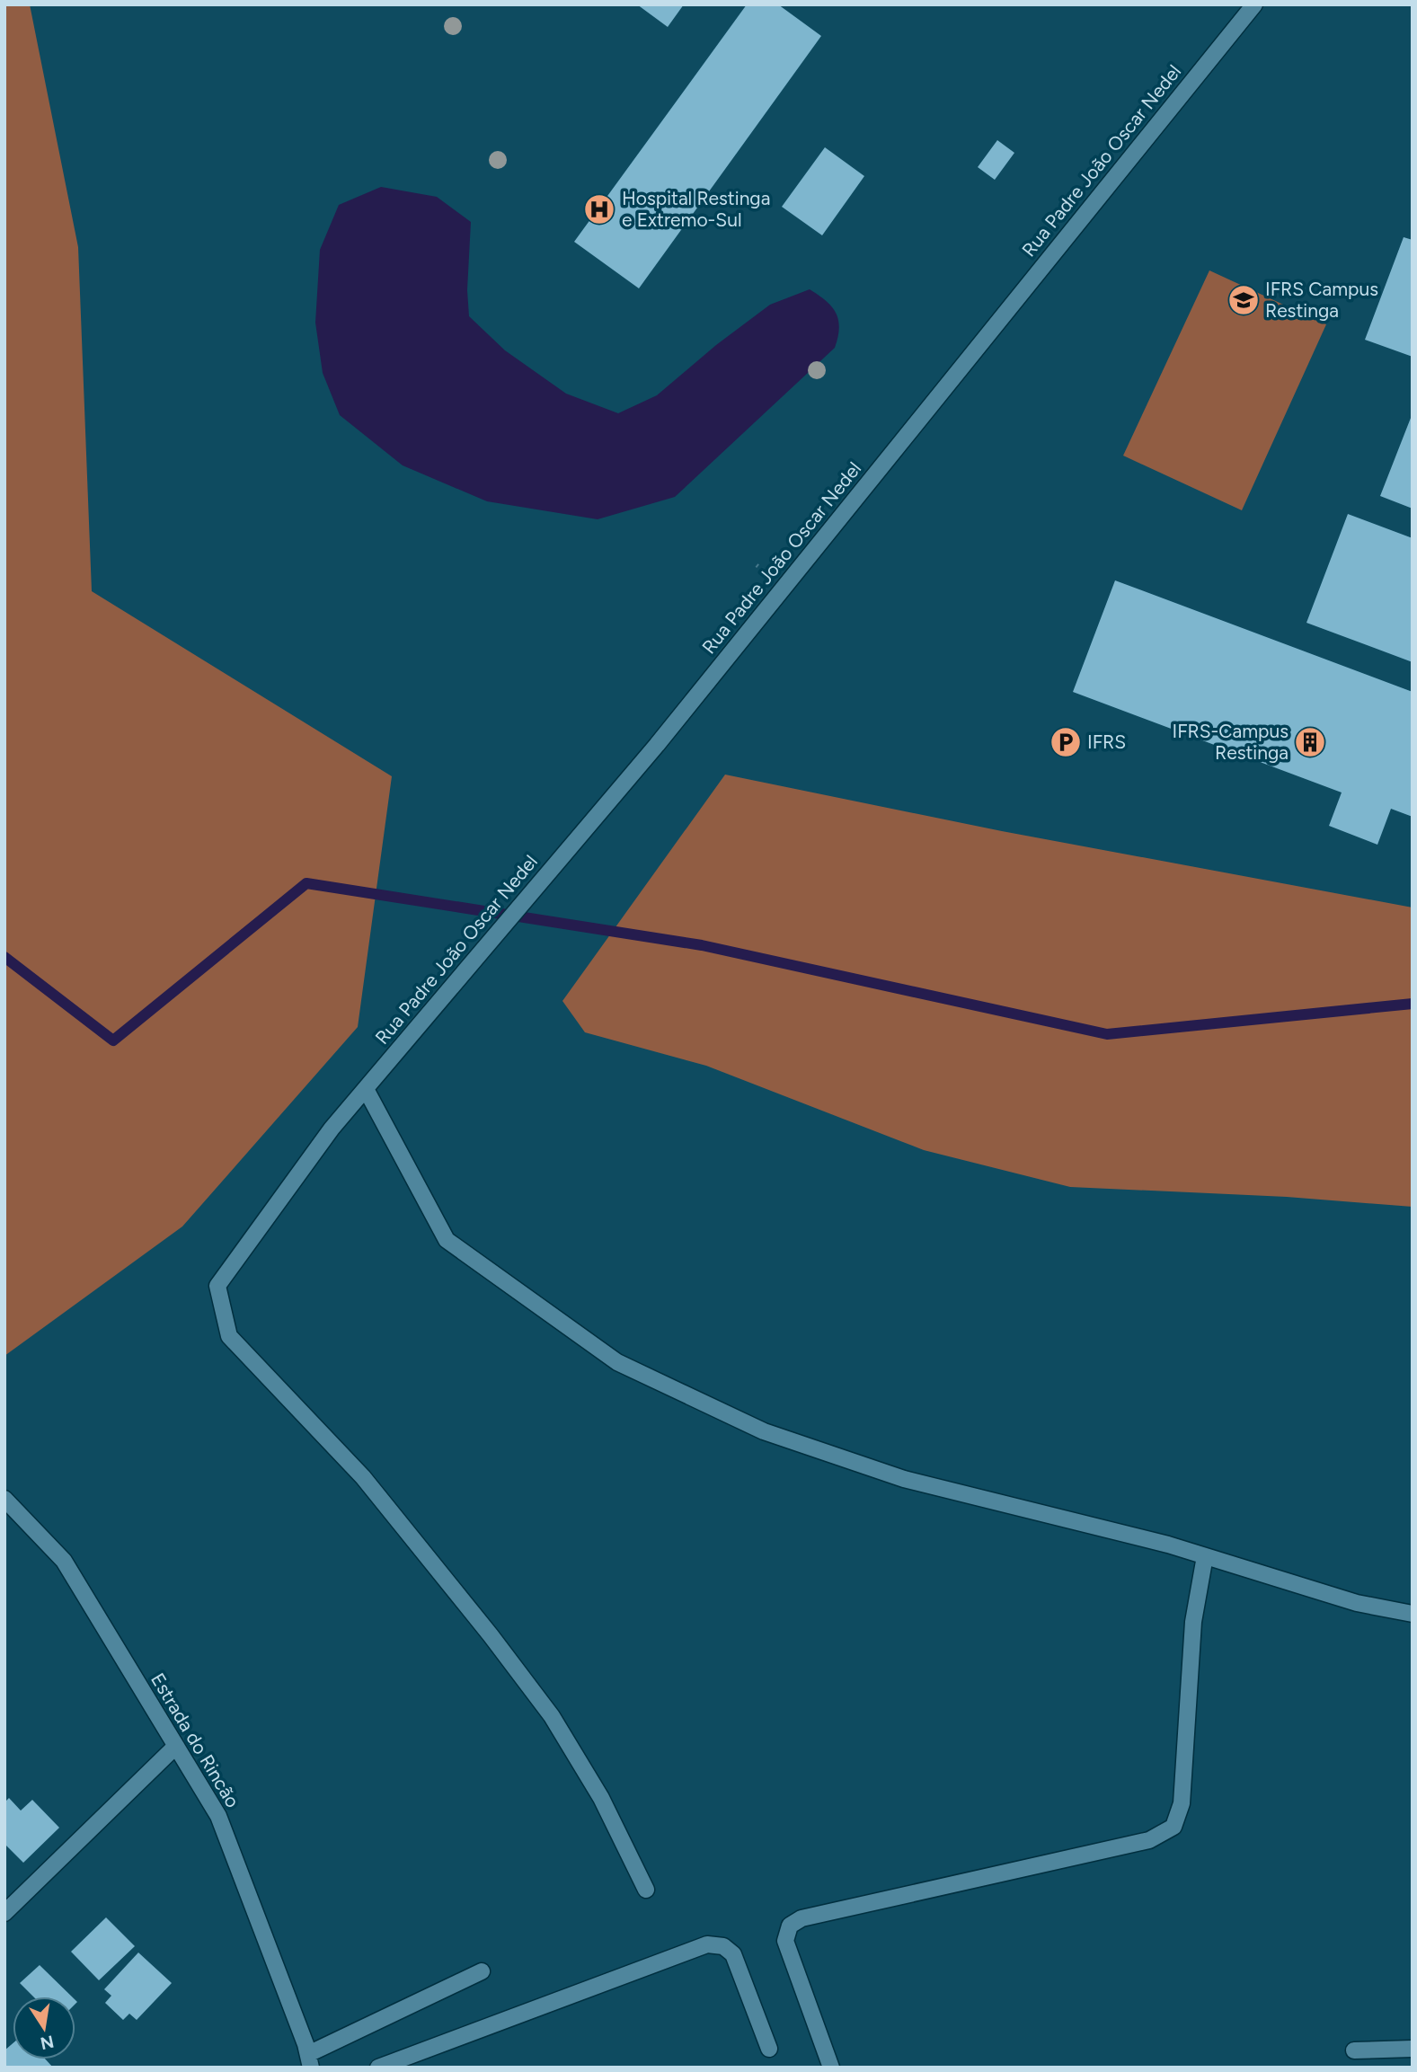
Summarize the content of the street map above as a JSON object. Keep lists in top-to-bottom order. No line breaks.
{"streets":{"street":["Rua Padre João Oscar Nedel","Estrada do Rincão"]},"places":{"hospital":["Hospital Restinga e Extremo-Sul"],"school or university":["IFRS Campus Restinga"],"parking":["IFRS"],"building":["IFRS-Campus Restinga"]},"north":"bottom"}
